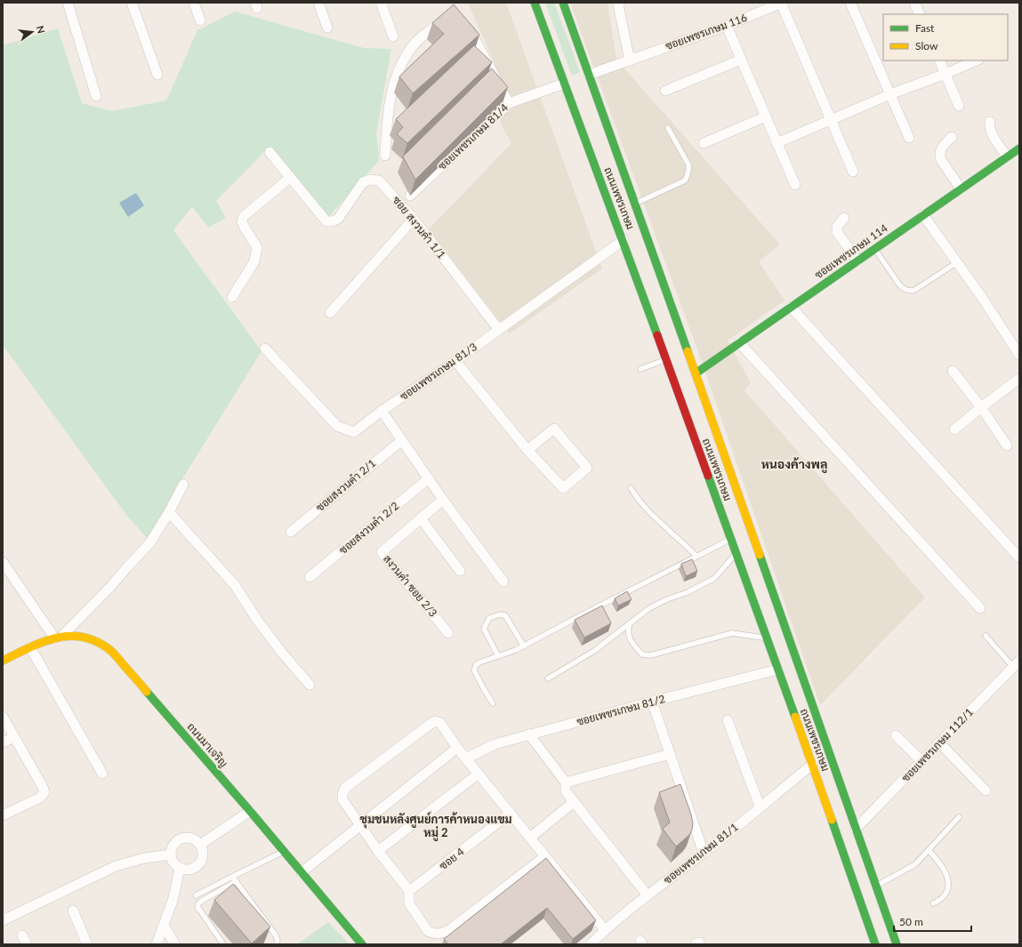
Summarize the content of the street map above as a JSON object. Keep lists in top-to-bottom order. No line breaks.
{"streets":{"main road":["ถนนเพชรเกษม","ซอยเพชรเกษม 114","ถนนมาเจริญ"],"street":["ซอยเพชรเกษม 116","ซอยเพชรเกษม 81/4","ซอย สงวนคำ 1/1","ซอยเพชรเกษม 81/3","ซอยสงวนคำ 2/1","ซอยสงวนคำ 2/2","สงวนคำ ซอย 2/3","ซอยเพชรเกษม 81/2","ซอยเพชรเกษม 112/1","ซอยเพชรเกษม 81/1","ซอย 4"]},"crossings":[["ซอยเพชรเกษม 116","ถนนเพชรเกษม"],["ซอยเพชรเกษม 81/4","ถนนเพชรเกษม"],["ถนนเพชรเกษม","ซอยเพชรเกษม 114"],["ถนนเพชรเกษม","ซอยเพชรเกษม 81/3"],["ถนนเพชรเกษม","ซอยเพชรเกษม 81/2"],["ถนนเพชรเกษม","ซอยเพชรเกษม 112/1"],["ถนนเพชรเกษม","ซอยเพชรเกษม 81/1"],["ซอย สงวนคำ 1/1","ซอยเพชรเกษม 81/3"]],"districts":["หนองค้างพลู","ชุมชนหลังศูนย์การค้าหนองแขม หมู่ 2"],"legend":["Fast","Slow"],"scale_bar":"50 m","north":"right"}
